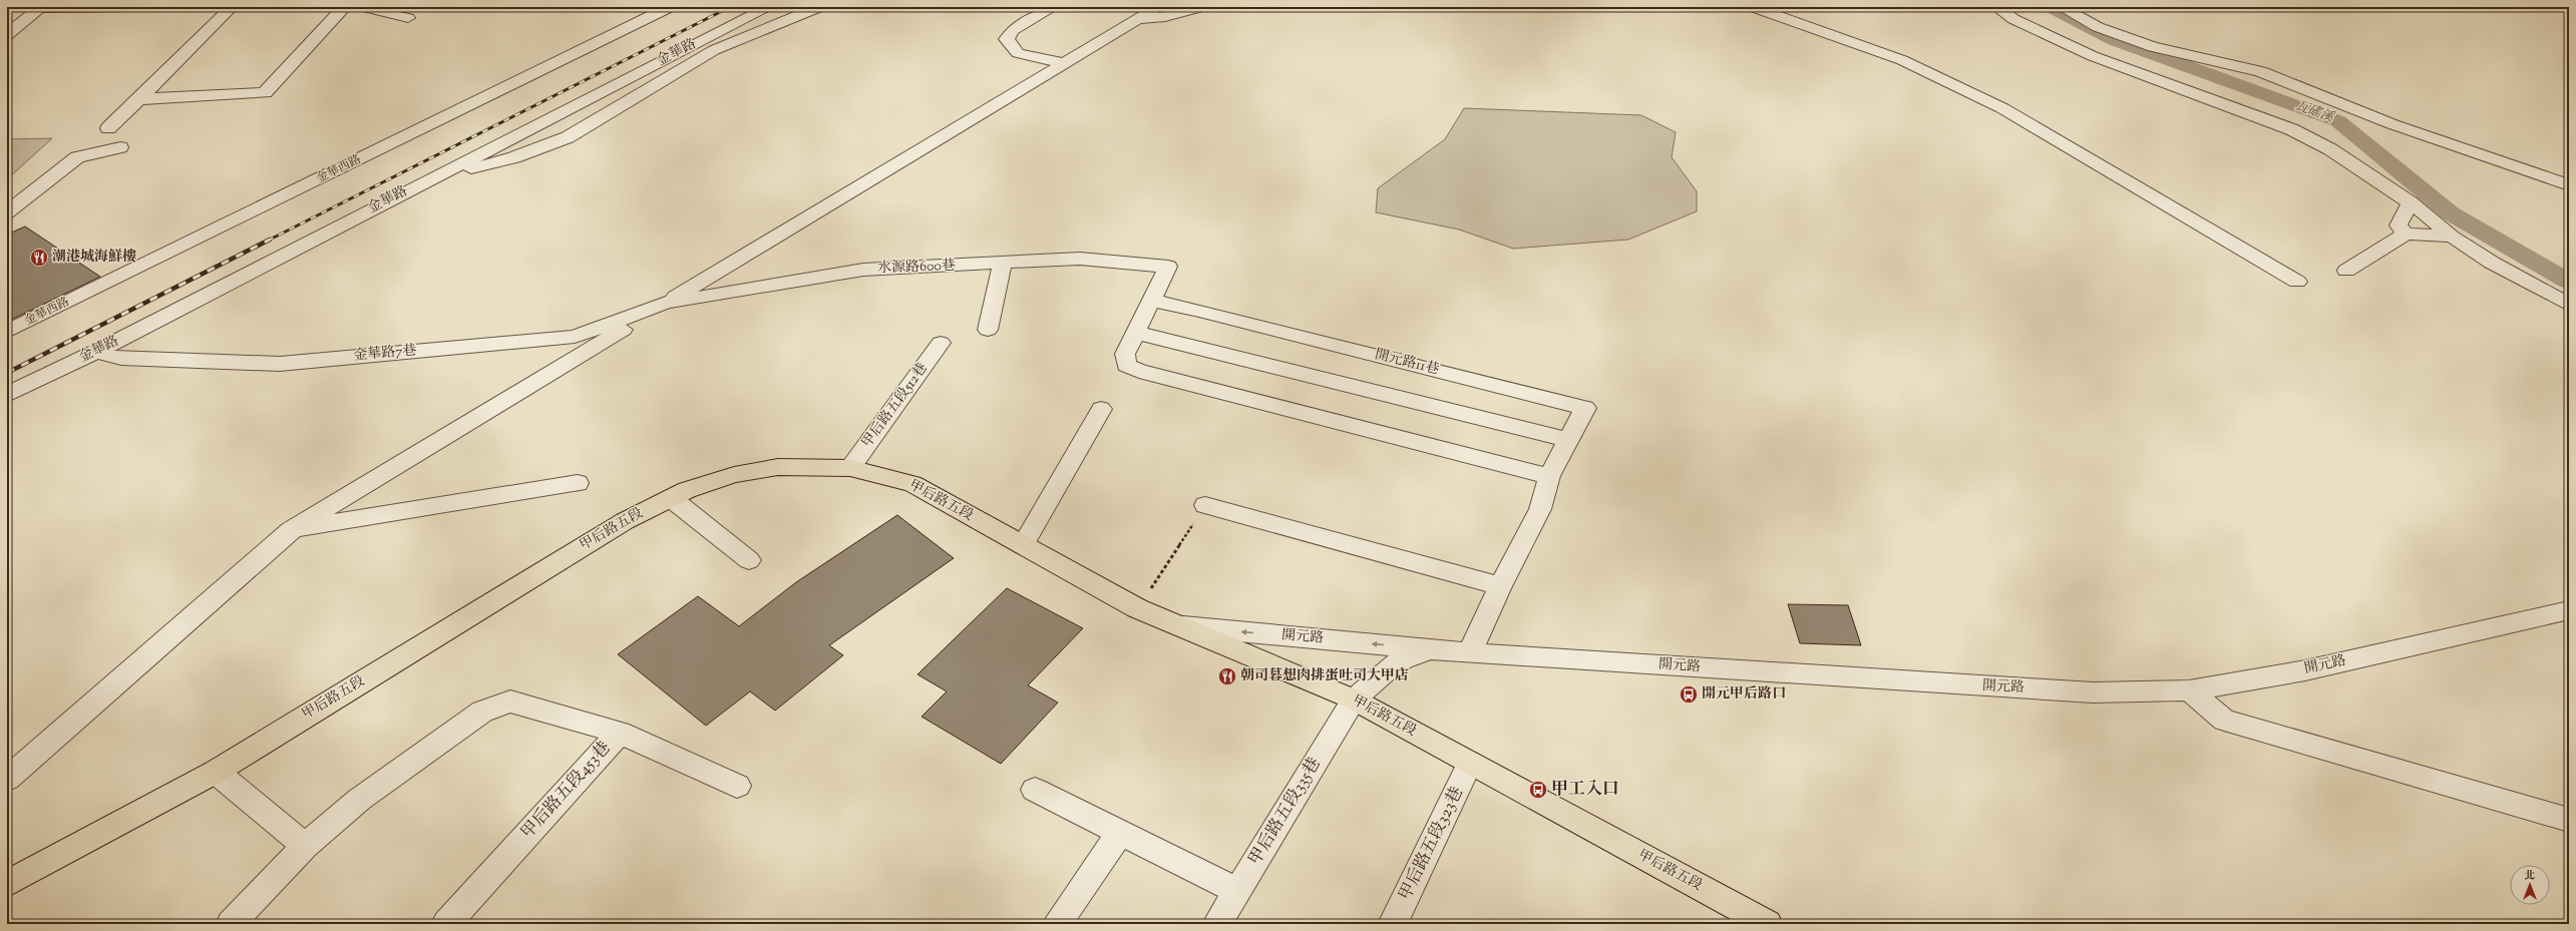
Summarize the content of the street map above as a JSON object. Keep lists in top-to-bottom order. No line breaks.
{"streets":{"main road":["甲后路五段"],"street":["金華路","金華西路","水源路600巷","金華路7巷","開元路11巷","甲后路五段512巷","開元路","甲后路五段453巷","甲后路五段335巷","甲后路五段323巷"]},"crossings":[["金華路","金華路7巷"],["水源路600巷","金華路7巷"],["水源路600巷","開元路11巷"],["開元路11巷","開元路"],["甲后路五段512巷","甲后路五段"],["甲后路五段","開元路"],["甲后路五段","甲后路五段335巷"],["甲后路五段","甲后路五段323巷"],["開元路","甲后路五段335巷"]],"water":["瓦磘溪"],"places":{"restaurant":["潮港城海鮮樓","朝司暮想肉排蛋吐司大甲店"],"bus stop":["開元甲后路口","甲工入口"]},"north":"top"}
